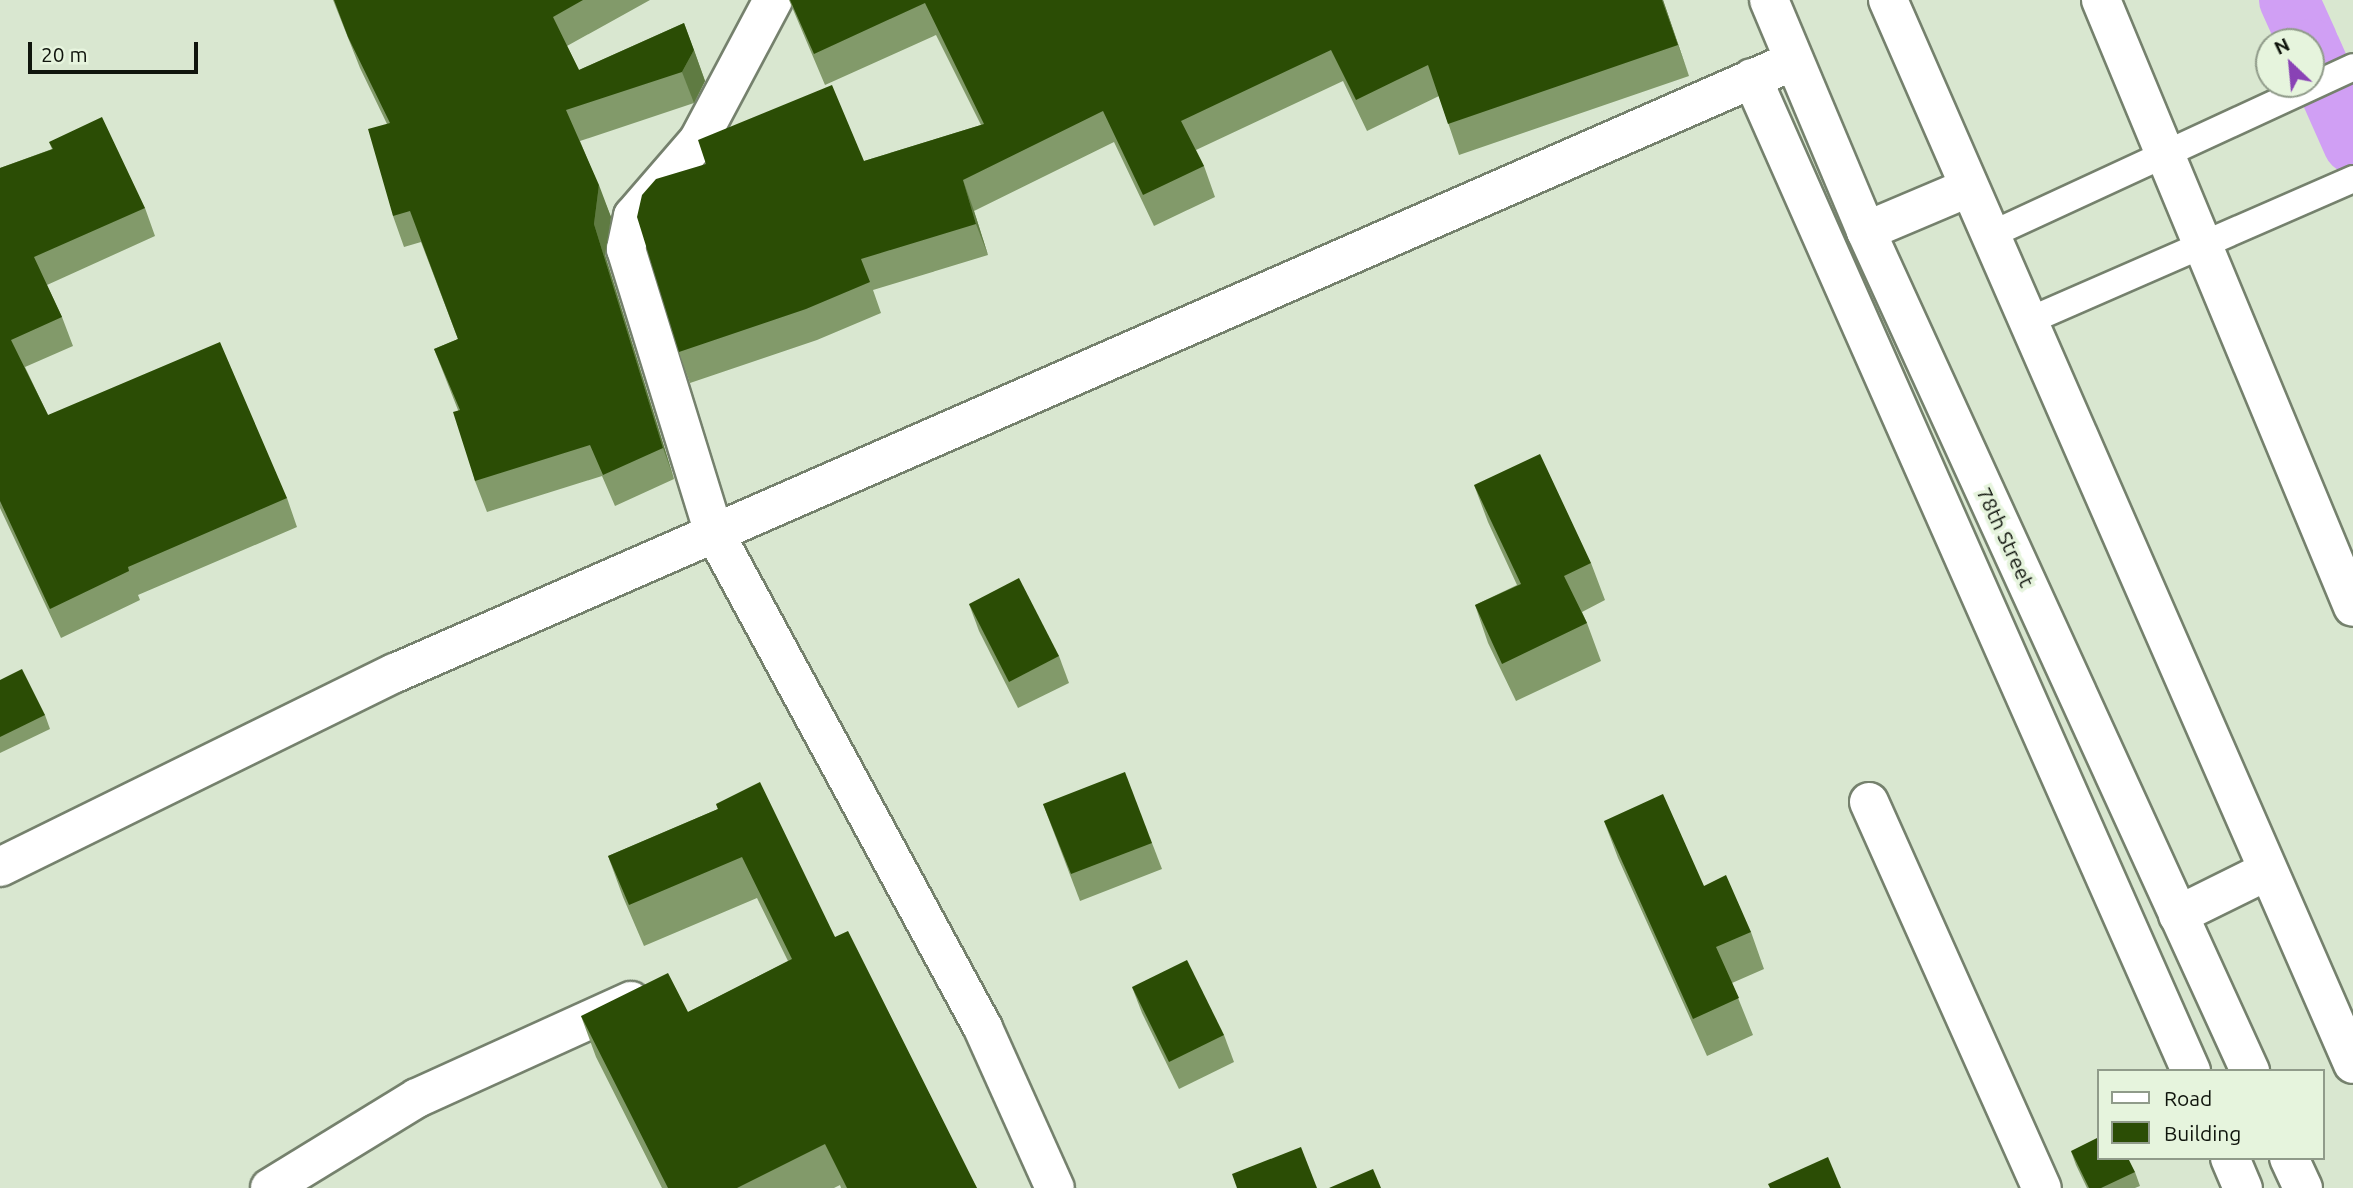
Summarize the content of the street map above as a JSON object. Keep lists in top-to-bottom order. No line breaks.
{"streets":{"main road":["78th Street"]},"legend":["Road","Building"],"scale_bar":"20 m","north":"top left"}
